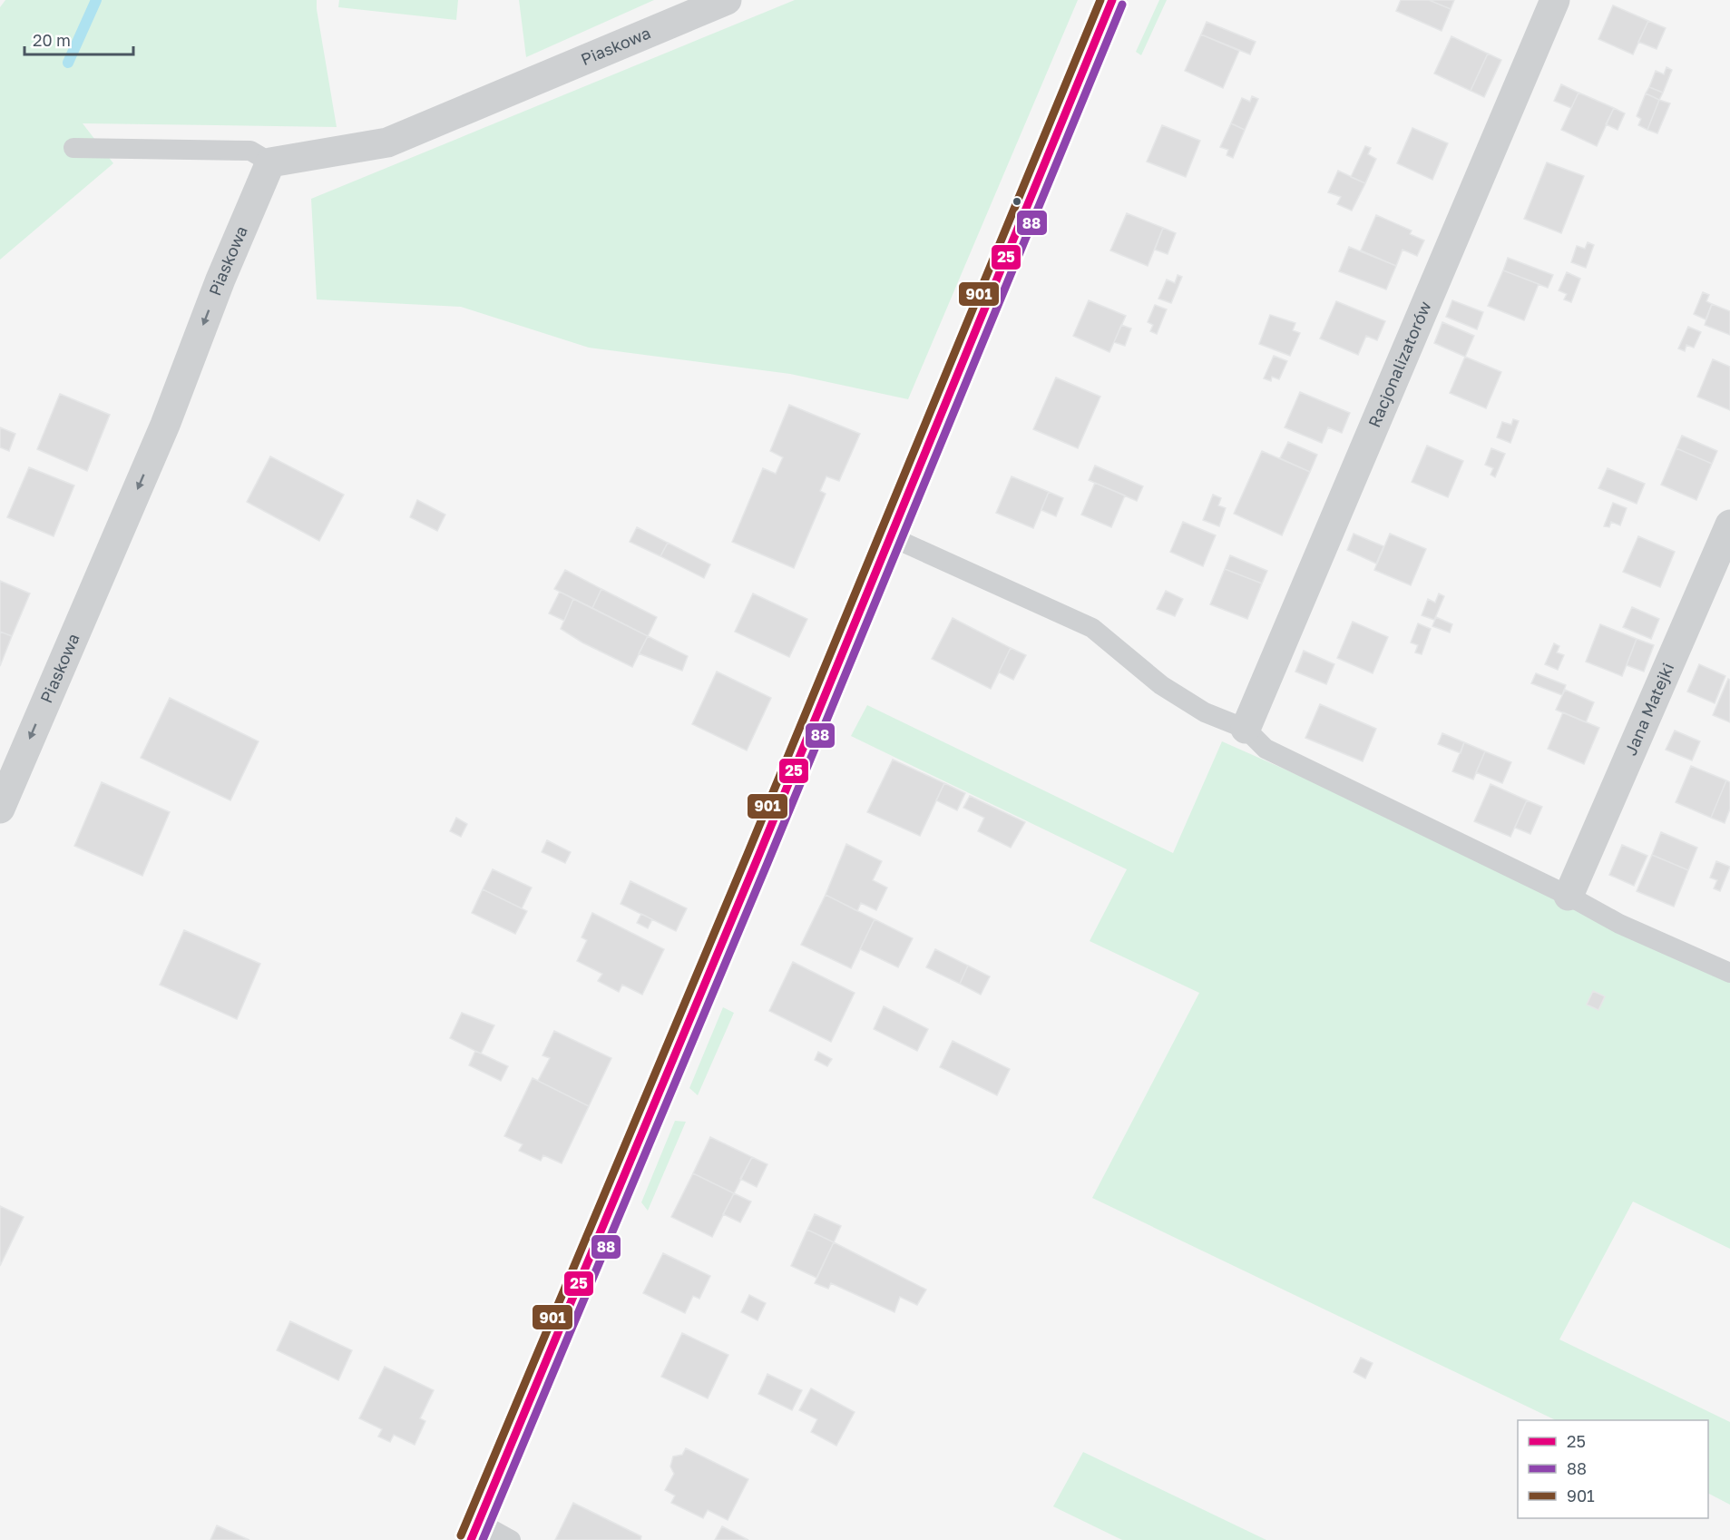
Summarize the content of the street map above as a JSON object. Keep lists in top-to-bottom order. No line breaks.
{"streets":{"street":["Piaskowa","Racjonalizatorów","Jana Matejki"]},"one_way":["Piaskowa"],"lines":["transit line 25","transit line 901","transit line 88"],"legend":["25","88","901"],"scale_bar":"20 m"}
